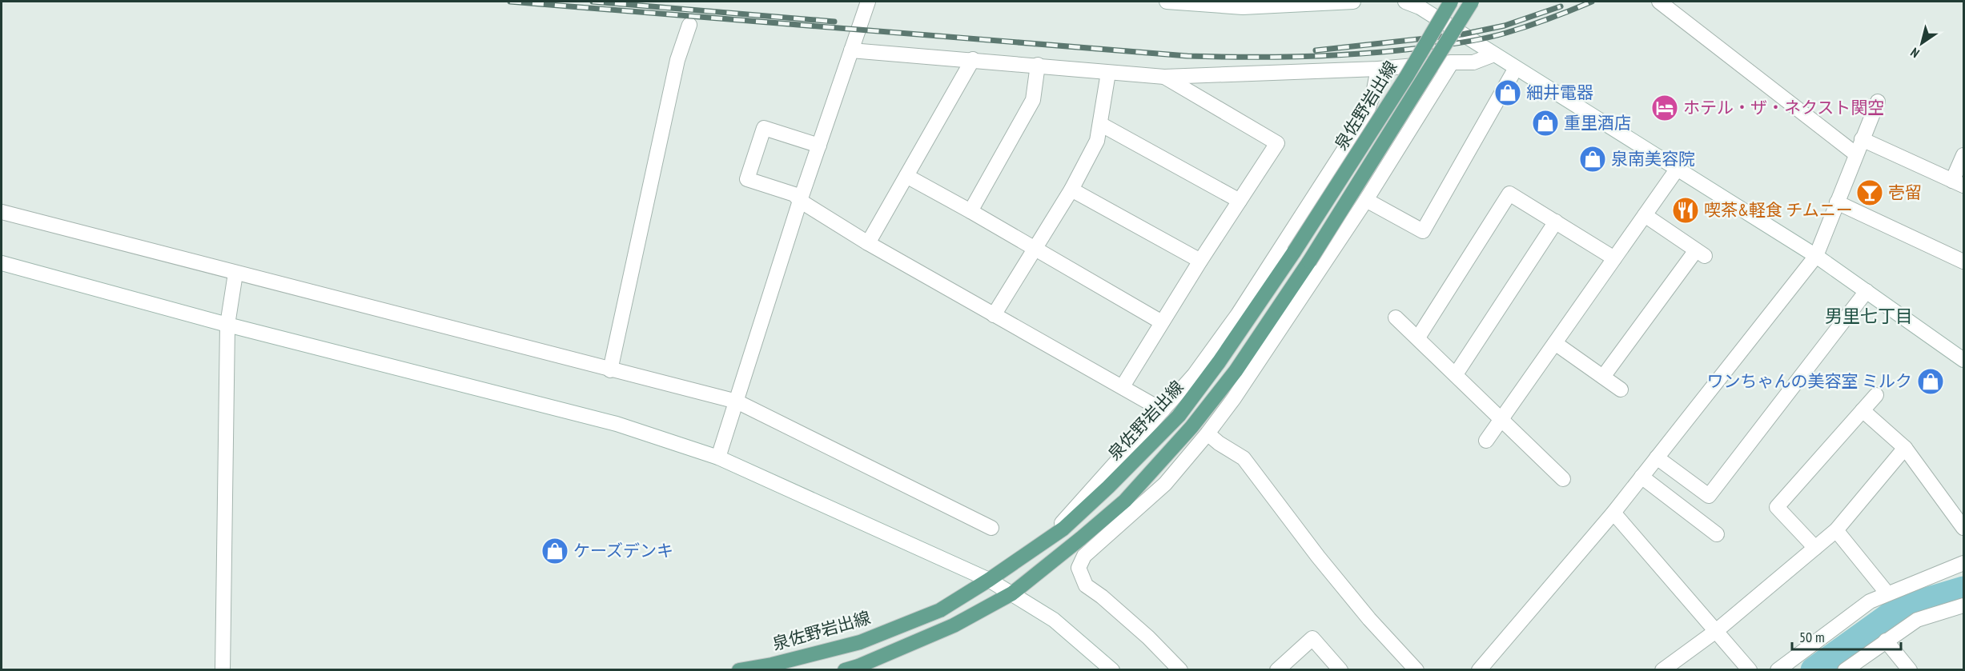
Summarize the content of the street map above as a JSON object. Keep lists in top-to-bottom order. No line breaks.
{"streets":{"main road":["泉佐野岩出線"]},"districts":["男里七丁目"],"places":{"shop":["細井電器","重里酒店","泉南美容院","ワンちゃんの美容室 ミルク","ケーズデンキ"],"hotel":["ホテル・ザ・ネクスト関空"],"bar":["壱留"],"restaurant":["喫茶&軽食 チムニー"]},"scale_bar":"50 m","north":"bottom left"}
